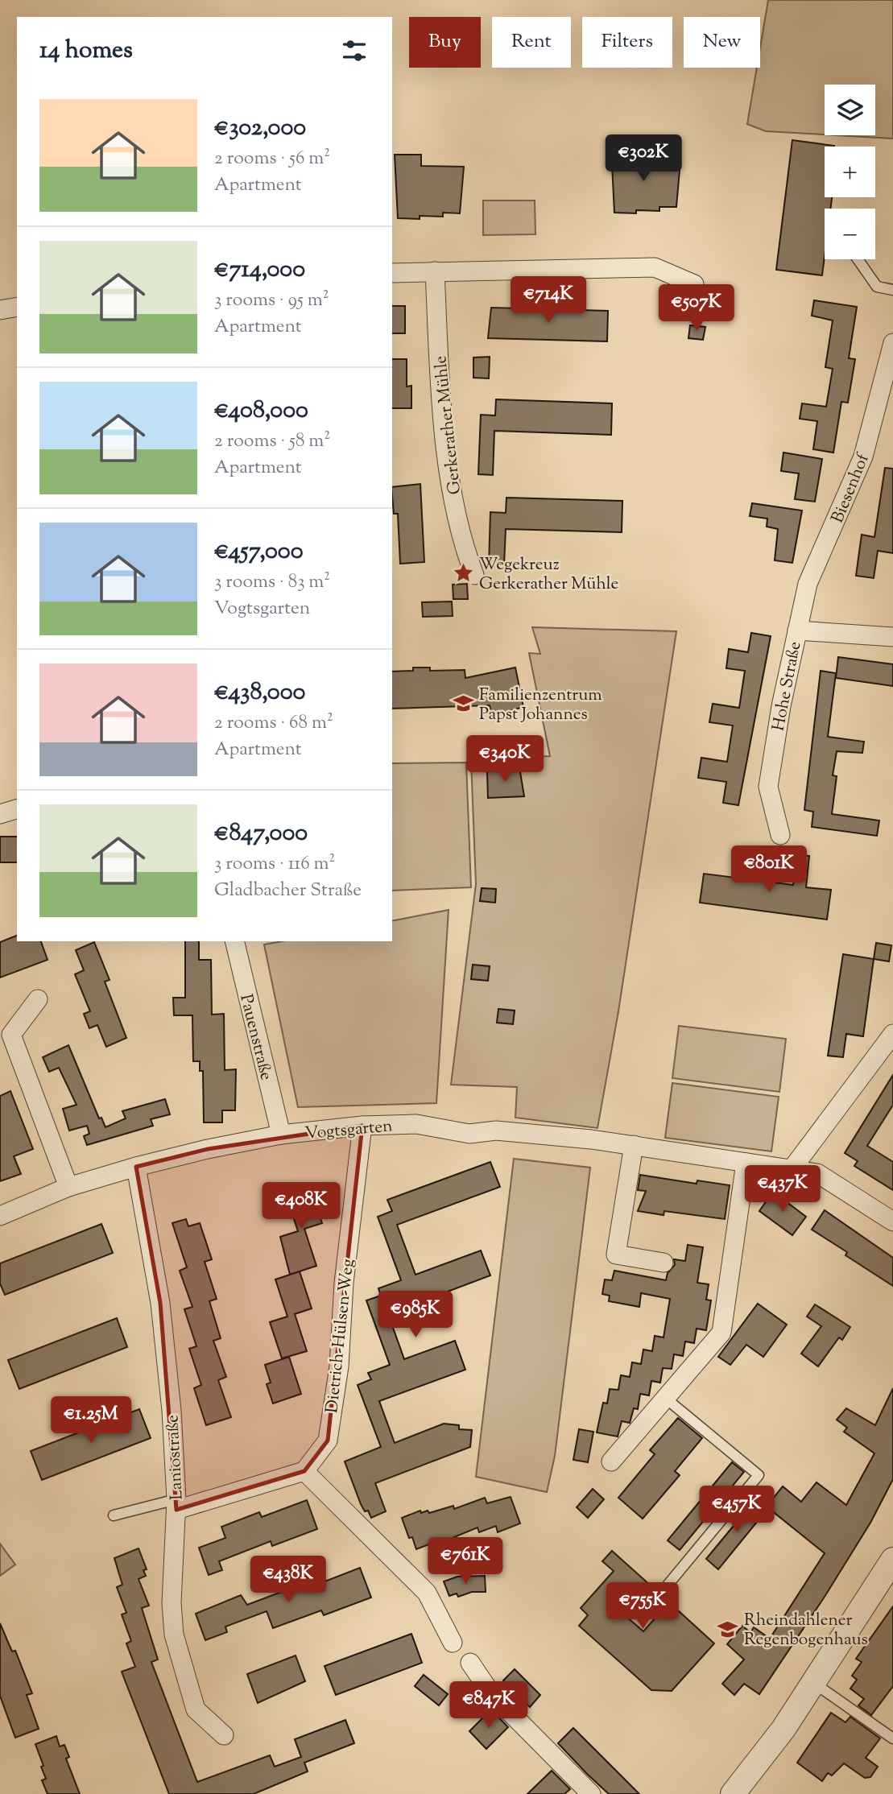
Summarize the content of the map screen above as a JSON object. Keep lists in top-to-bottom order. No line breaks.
{"streets":{"street":["Gerkerather Mühle","Biesenhof","Hohe Straße","Pauenstraße","Vogtsgarten","Dietrich-Hülsen-Weg","Laniostraße"]},"crossings":[["Biesenhof","Hohe Straße"],["Pauenstraße","Vogtsgarten"],["Vogtsgarten","Dietrich-Hülsen-Weg"],["Vogtsgarten","Laniostraße"]],"places":{"place":["Wegekreuz Gerkerather Mühle"],"school or university":["Familienzentrum Papst Johannes","Rheindahlener Regenbogenhaus"]},"page":{"chip":["Buy","Rent","Filters","New"],"heading":"14 homes","map_buttons":["+","−"],"list":[{"name":"€302,000","note":"2 rooms · 56 m² · Apartment"},{"name":"€714,000","note":"3 rooms · 95 m² · Apartment"},{"name":"€408,000","note":"2 rooms · 58 m² · Apartment"},{"name":"€457,000","note":"3 rooms · 83 m² · Vogtsgarten"},{"name":"€438,000","note":"2 rooms · 68 m² · Apartment"},{"name":"€847,000","note":"3 rooms · 116 m² · Gladbacher Straße"}],"price":["€302K","€714K","€507K","€340K","€801K","€437K","€408K","€985K","€1.25M","€457K","€761K","€438K","€755K","€847K"]}}
